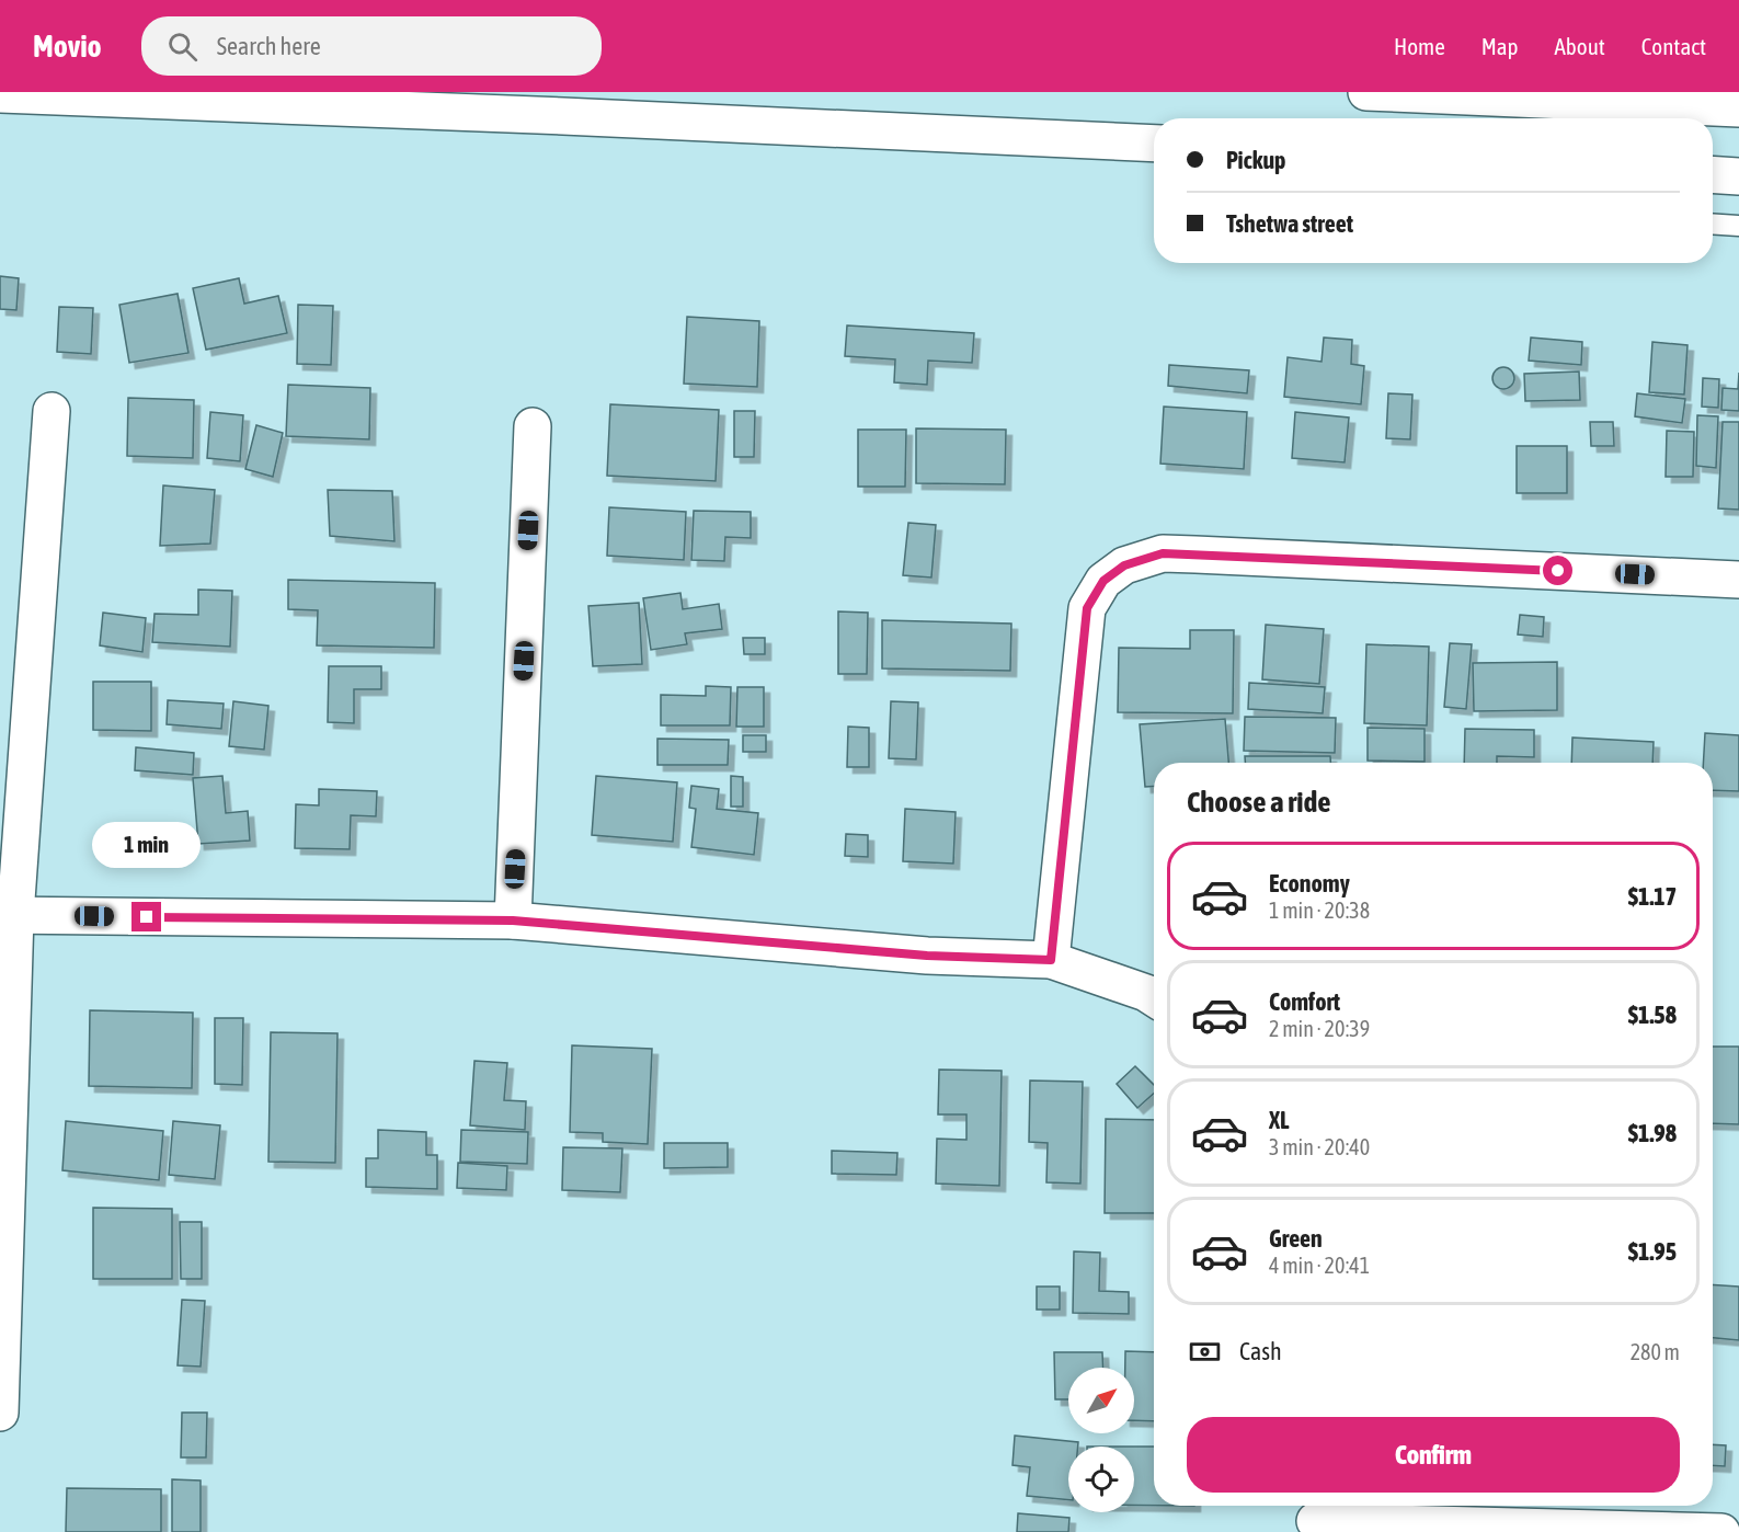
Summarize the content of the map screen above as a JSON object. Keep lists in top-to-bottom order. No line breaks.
{"north":"top right","page":{"header":"Movio","search":"Search here","nav":["Home","Map","About","Contact"],"banner":["Pickup","Tshetwa street"],"heading":"Choose a ride","bubble":"1 min","list":[{"name":"Economy","note":"1 min · 20:38","value":"$1.17"},{"name":"Comfort","note":"2 min · 20:39","value":"$1.58"},{"name":"XL","note":"3 min · 20:40","value":"$1.98"},{"name":"Green","note":"4 min · 20:41","value":"$1.95"}],"pay":["Cash","280 m"],"buttons":"Confirm"}}
